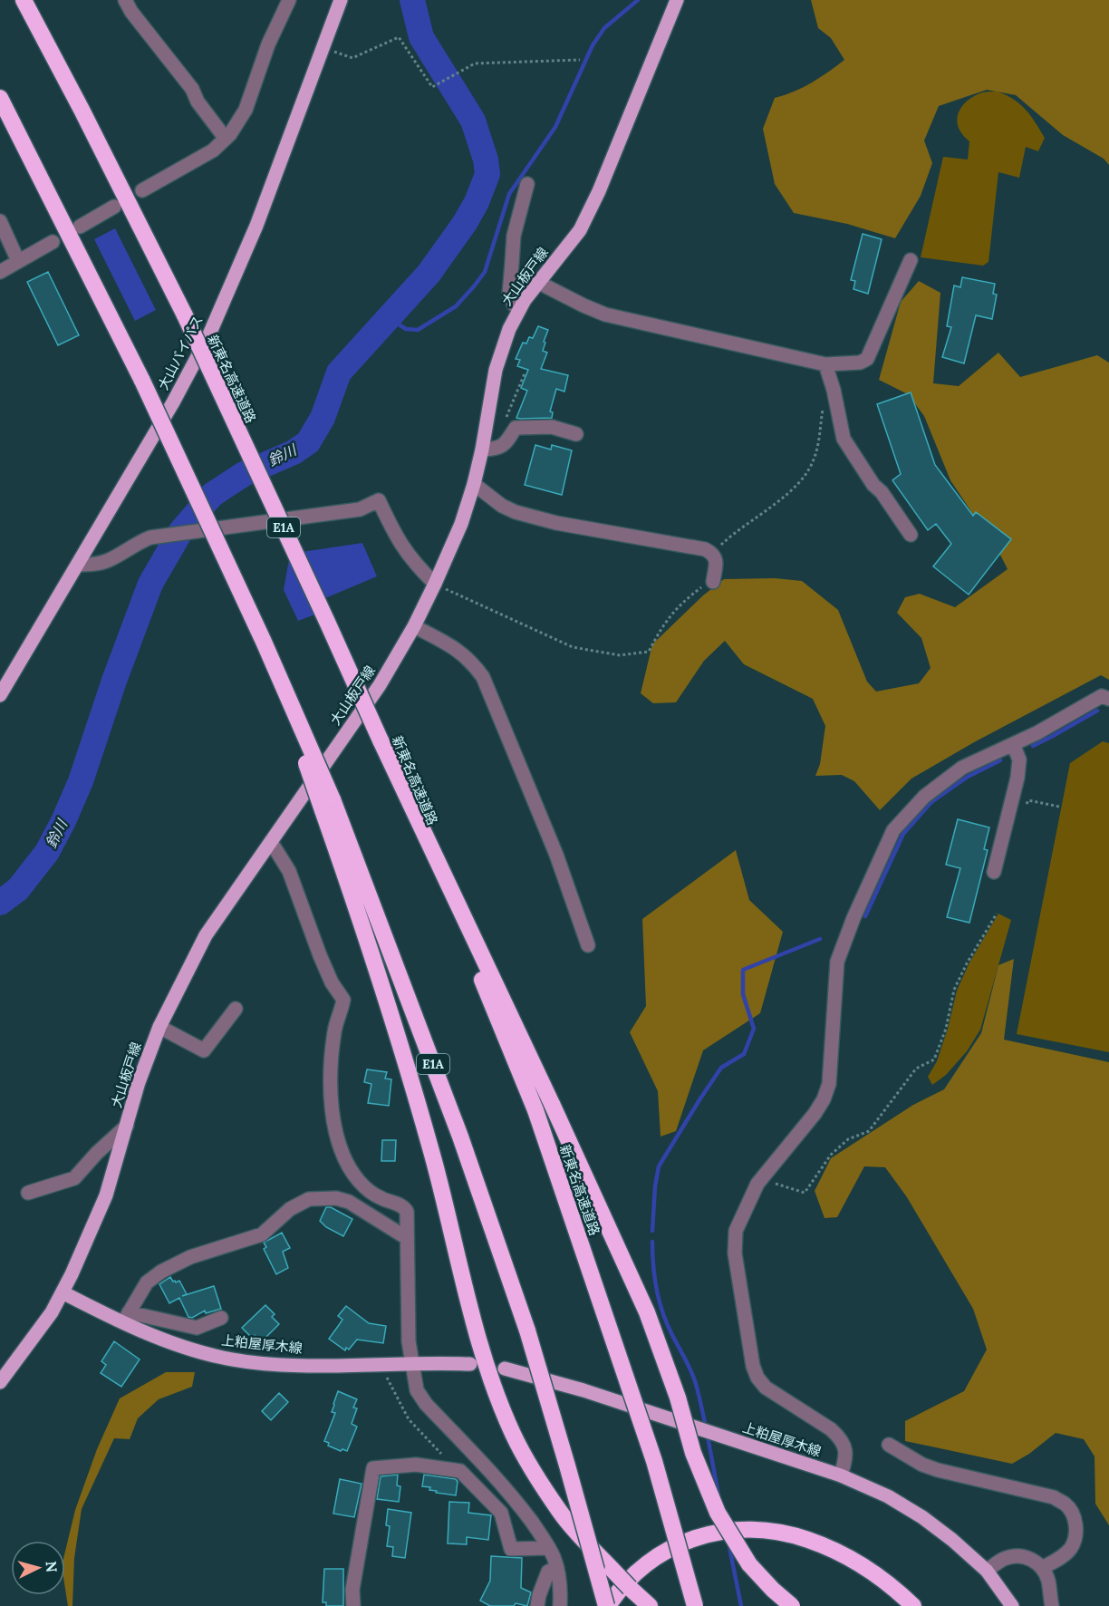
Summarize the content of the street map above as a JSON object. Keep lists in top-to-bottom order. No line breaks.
{"streets":{"highway":["新東名高速道路","E1A"],"main road":["大山板戸線","大山バイパス","上粕屋厚木線"]},"crossings":[["大山板戸線","上粕屋厚木線"]],"water":["鈴川"],"north":"right"}
